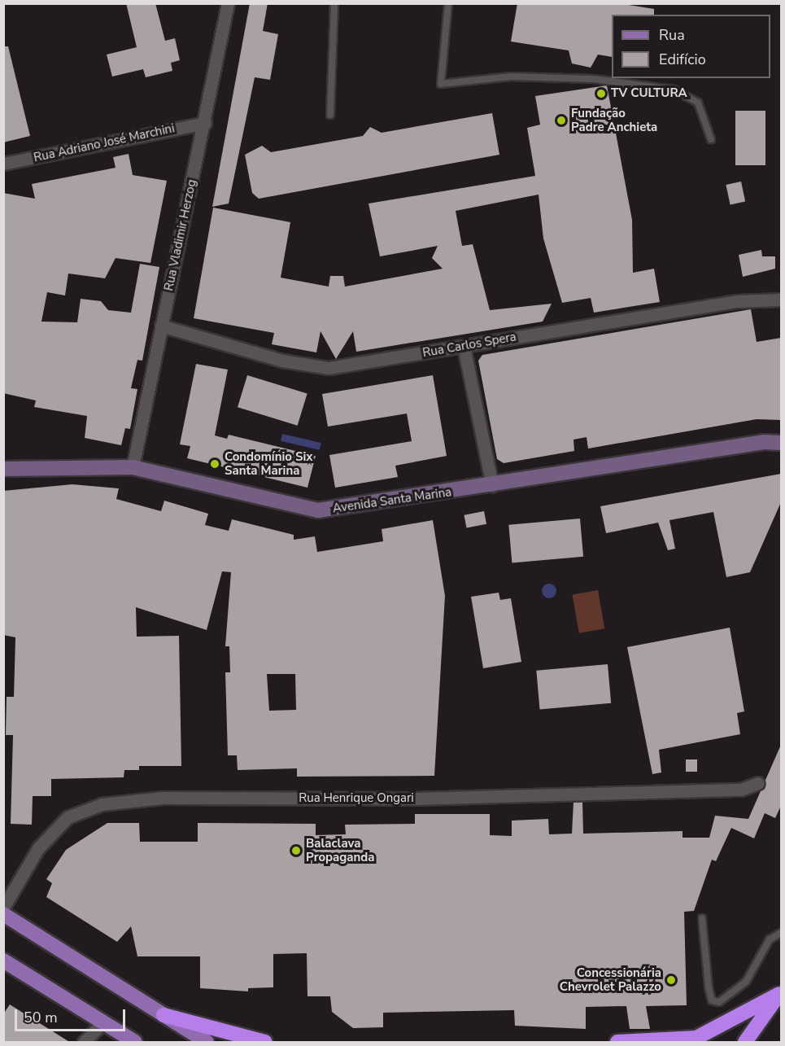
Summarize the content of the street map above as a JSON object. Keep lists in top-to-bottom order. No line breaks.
{"streets":{"street":["Rua Adriano José Marchini","Rua Vladimir Herzog","Rua Carlos Spera","Avenida Santa Marina","Rua Henrique Ongari"]},"crossings":[["Rua Adriano José Marchini","Rua Vladimir Herzog"],["Rua Vladimir Herzog","Rua Carlos Spera"],["Rua Vladimir Herzog","Avenida Santa Marina"]],"places":["TV CULTURA","Fundação Padre Anchieta","Condomínio Six Santa Marina","Balaclava Propaganda","Concessionária Chevrolet Palazzo"],"legend":["Rua","Edifício"],"scale_bar":"50 m"}
